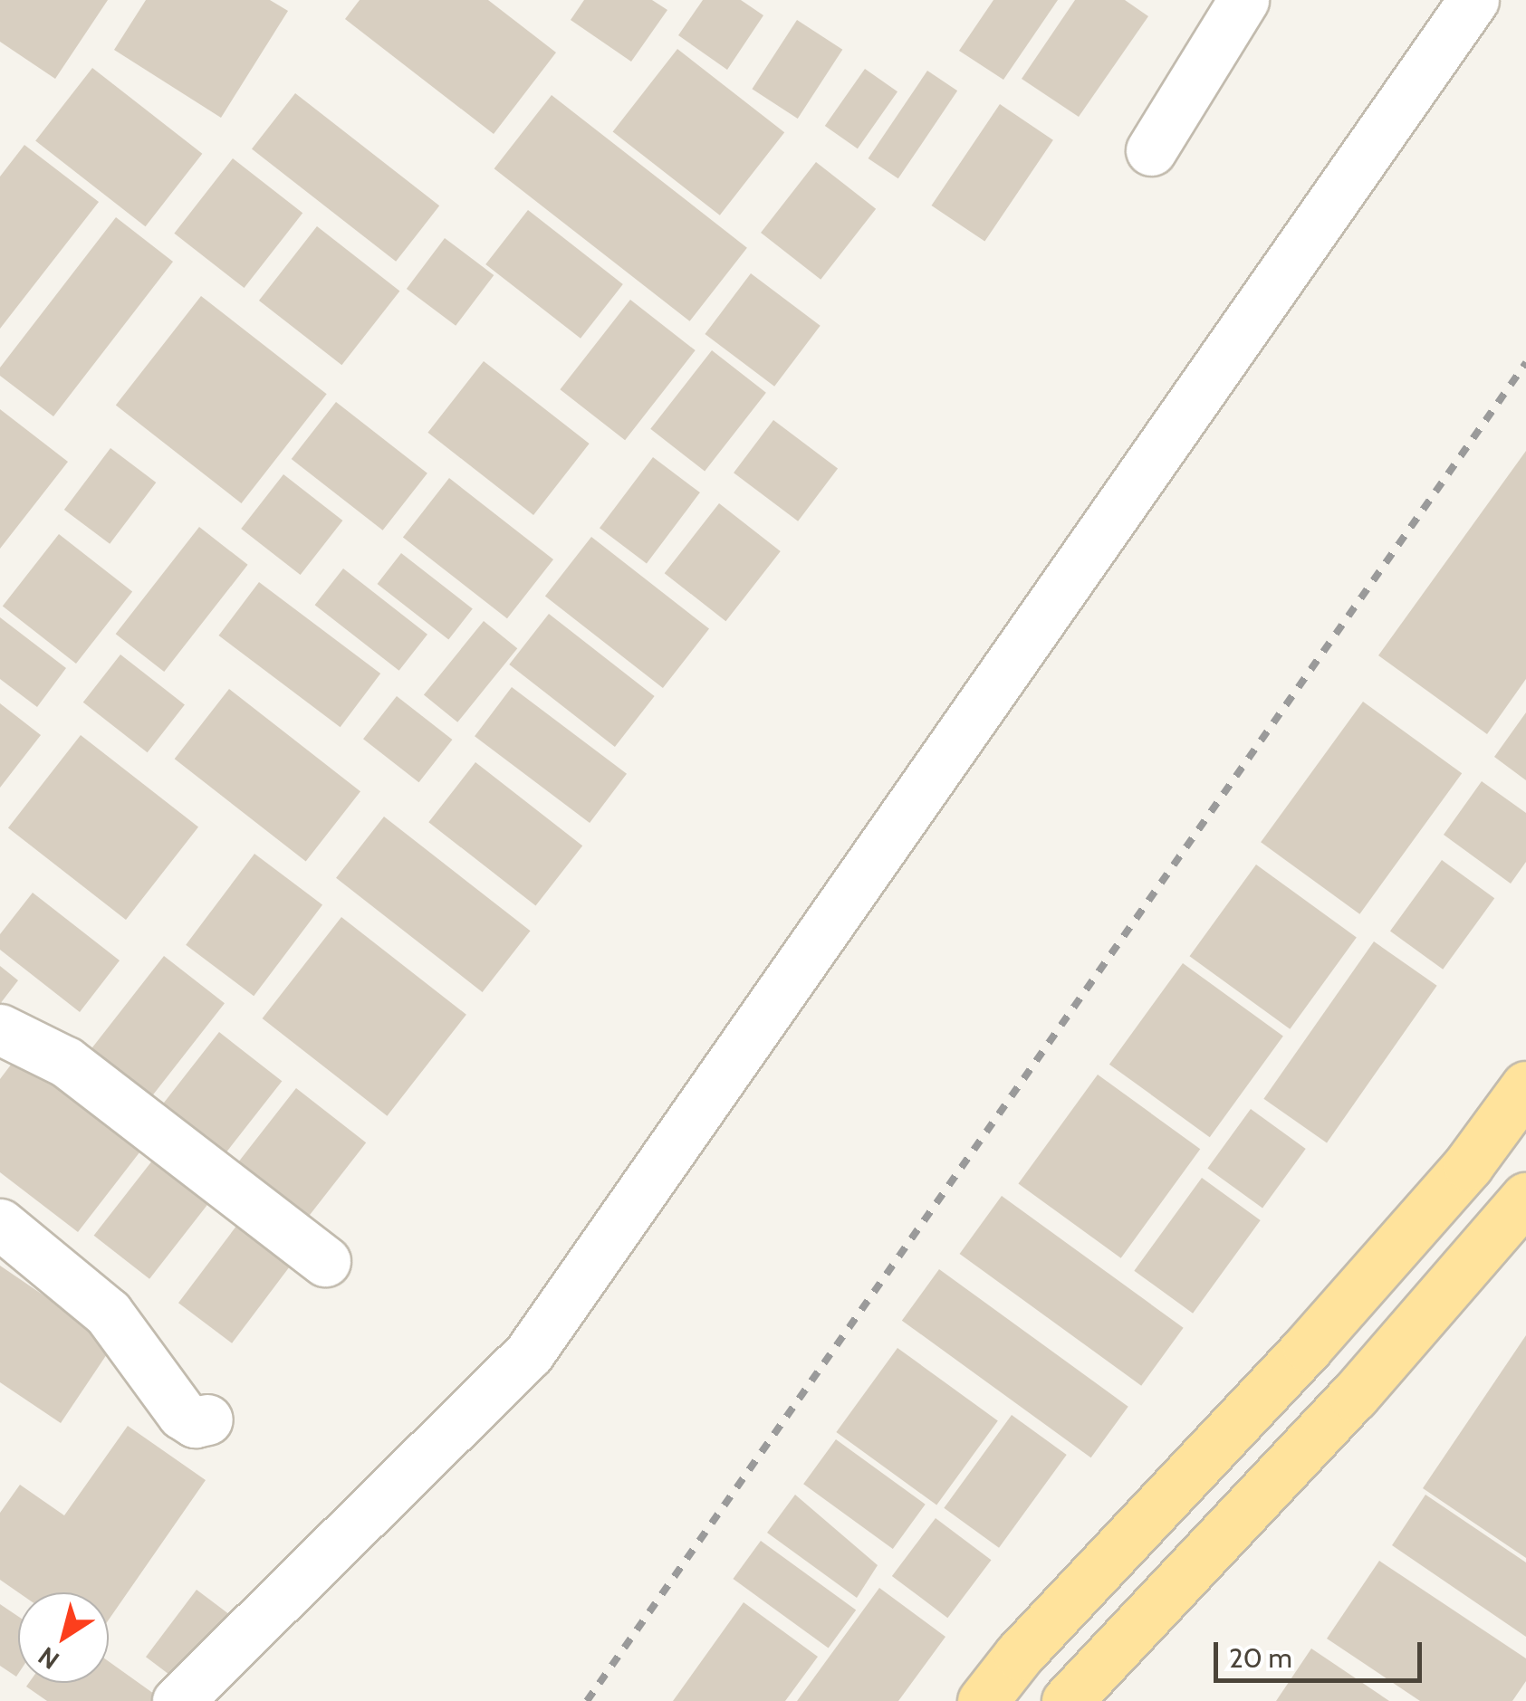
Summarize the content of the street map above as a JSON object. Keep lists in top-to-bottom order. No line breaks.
{"scale_bar":"20 m","north":"bottom left"}
